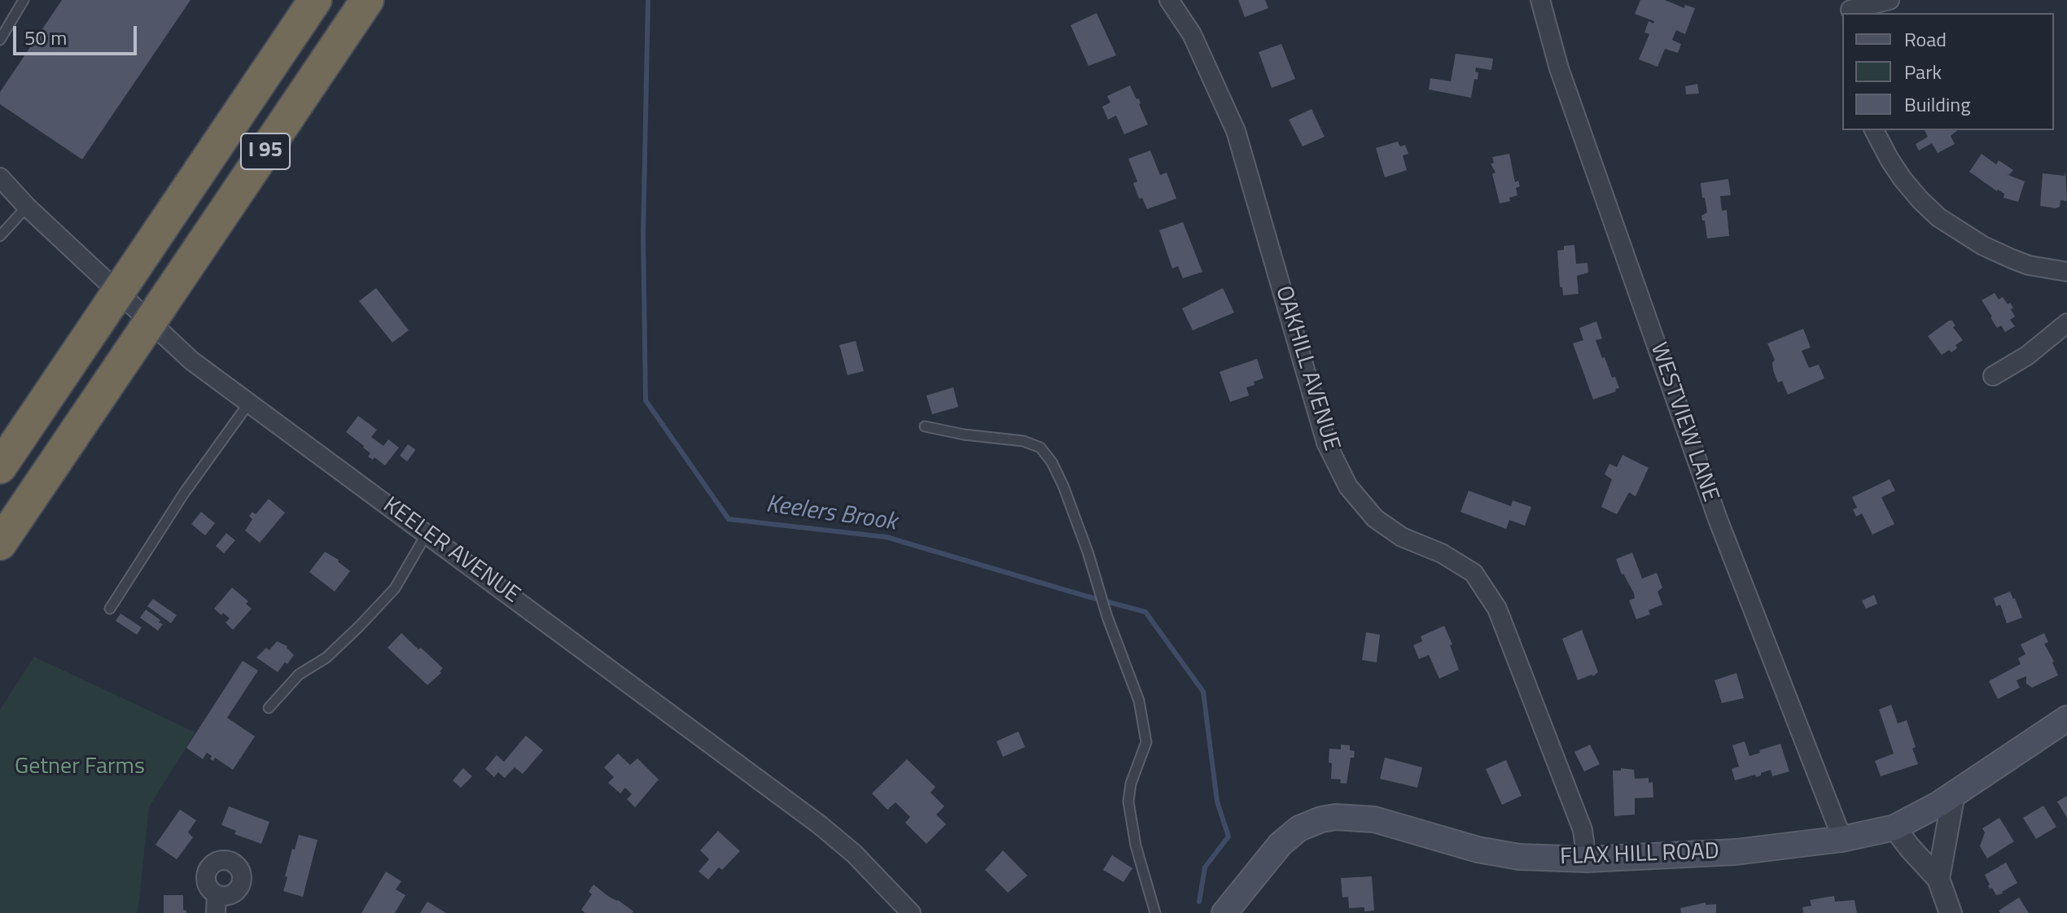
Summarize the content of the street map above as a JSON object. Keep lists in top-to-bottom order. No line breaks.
{"streets":{"highway":["I 95"],"main road":["FLAX HILL ROAD"],"street":["OAKHILL AVENUE","WESTVIEW LANE","KEELER AVENUE"]},"crossings":[["OAKHILL AVENUE","FLAX HILL ROAD"],["WESTVIEW LANE","FLAX HILL ROAD"]],"water":["Keelers Brook"],"parks":["Getner Farms"],"legend":["Road","Park","Building"],"scale_bar":"50 m"}
